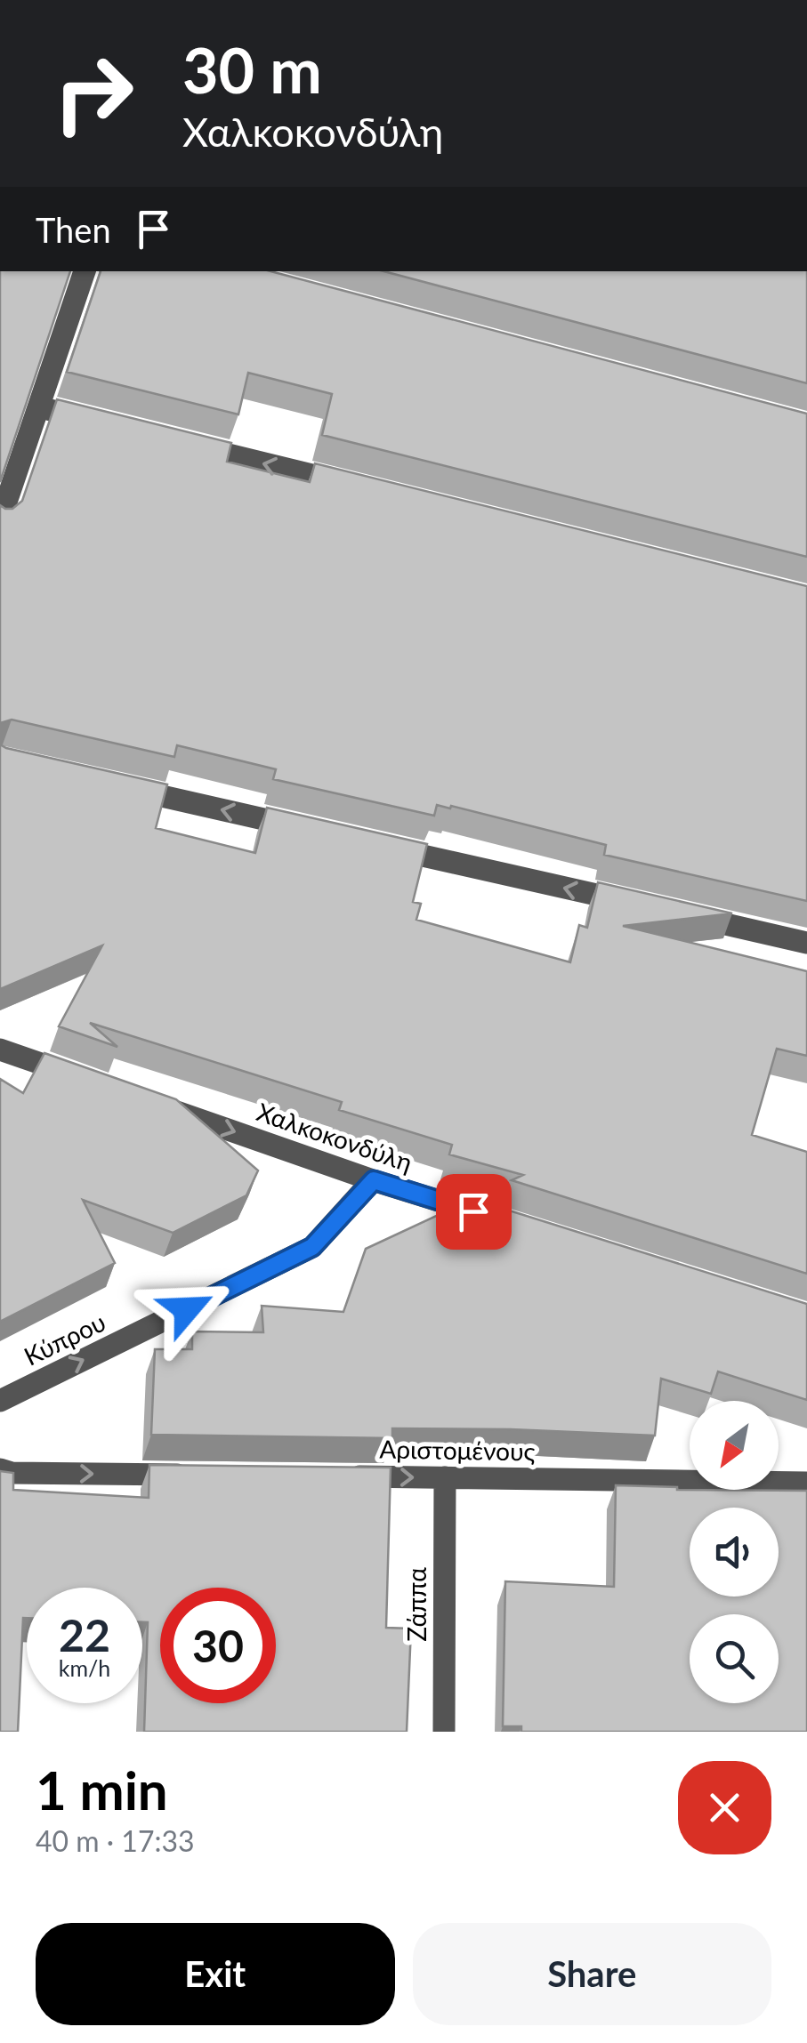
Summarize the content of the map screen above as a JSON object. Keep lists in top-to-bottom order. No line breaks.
{"streets":{"street":["Χαλκοκονδύλη","Κύπρου","Αριστομένους","Ζάππα"]},"crossings":[["Χαλκοκονδύλη","Κύπρου"],["Αριστομένους","Ζάππα"]],"one_way":["Χαλκοκονδύλη","Κύπρου"],"north":"bottom left","page":{"turn":["30 m","Χαλκοκονδύλη"],"then":"Then","speed":"22 km/h","limit":"30","heading":["1 min","40 m · 17:33"],"buttons":["Exit","Share"]}}
